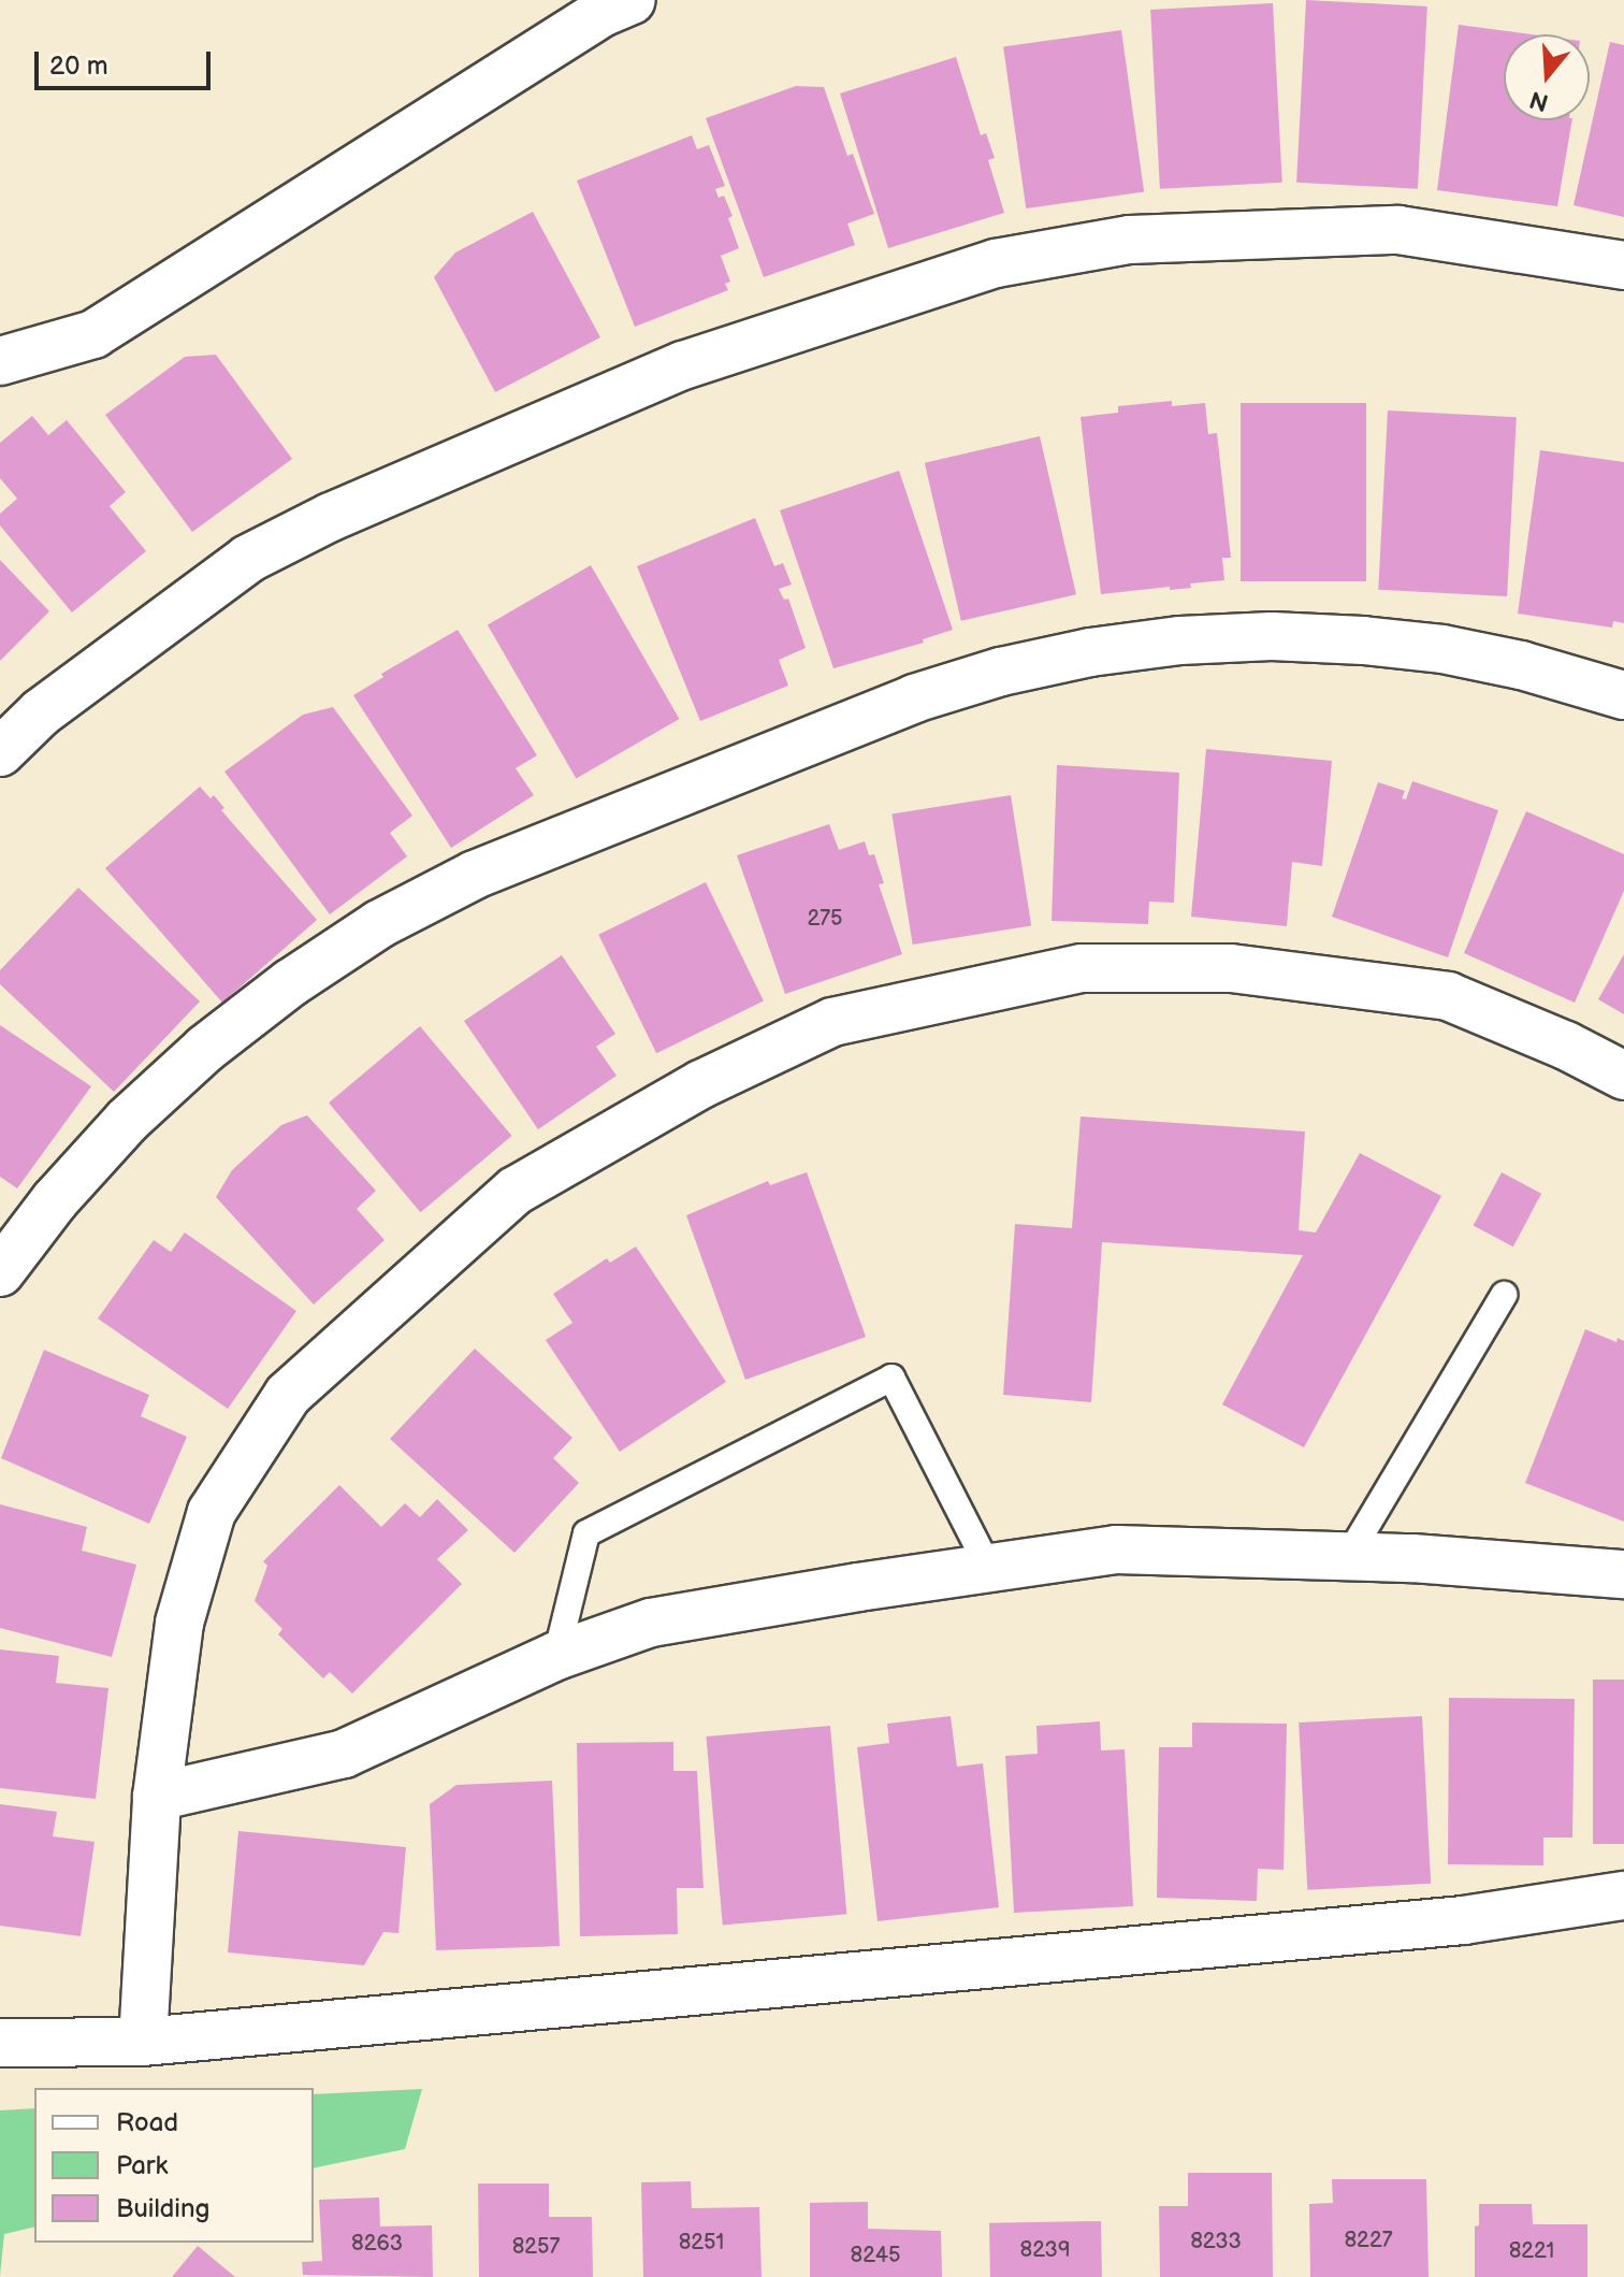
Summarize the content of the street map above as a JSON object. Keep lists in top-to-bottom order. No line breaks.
{"house_numbers":["275","8227","8233","8251","8263","8257","8239","8221","8245"],"legend":["Road","Park","Building"],"scale_bar":"20 m","north":"bottom"}
